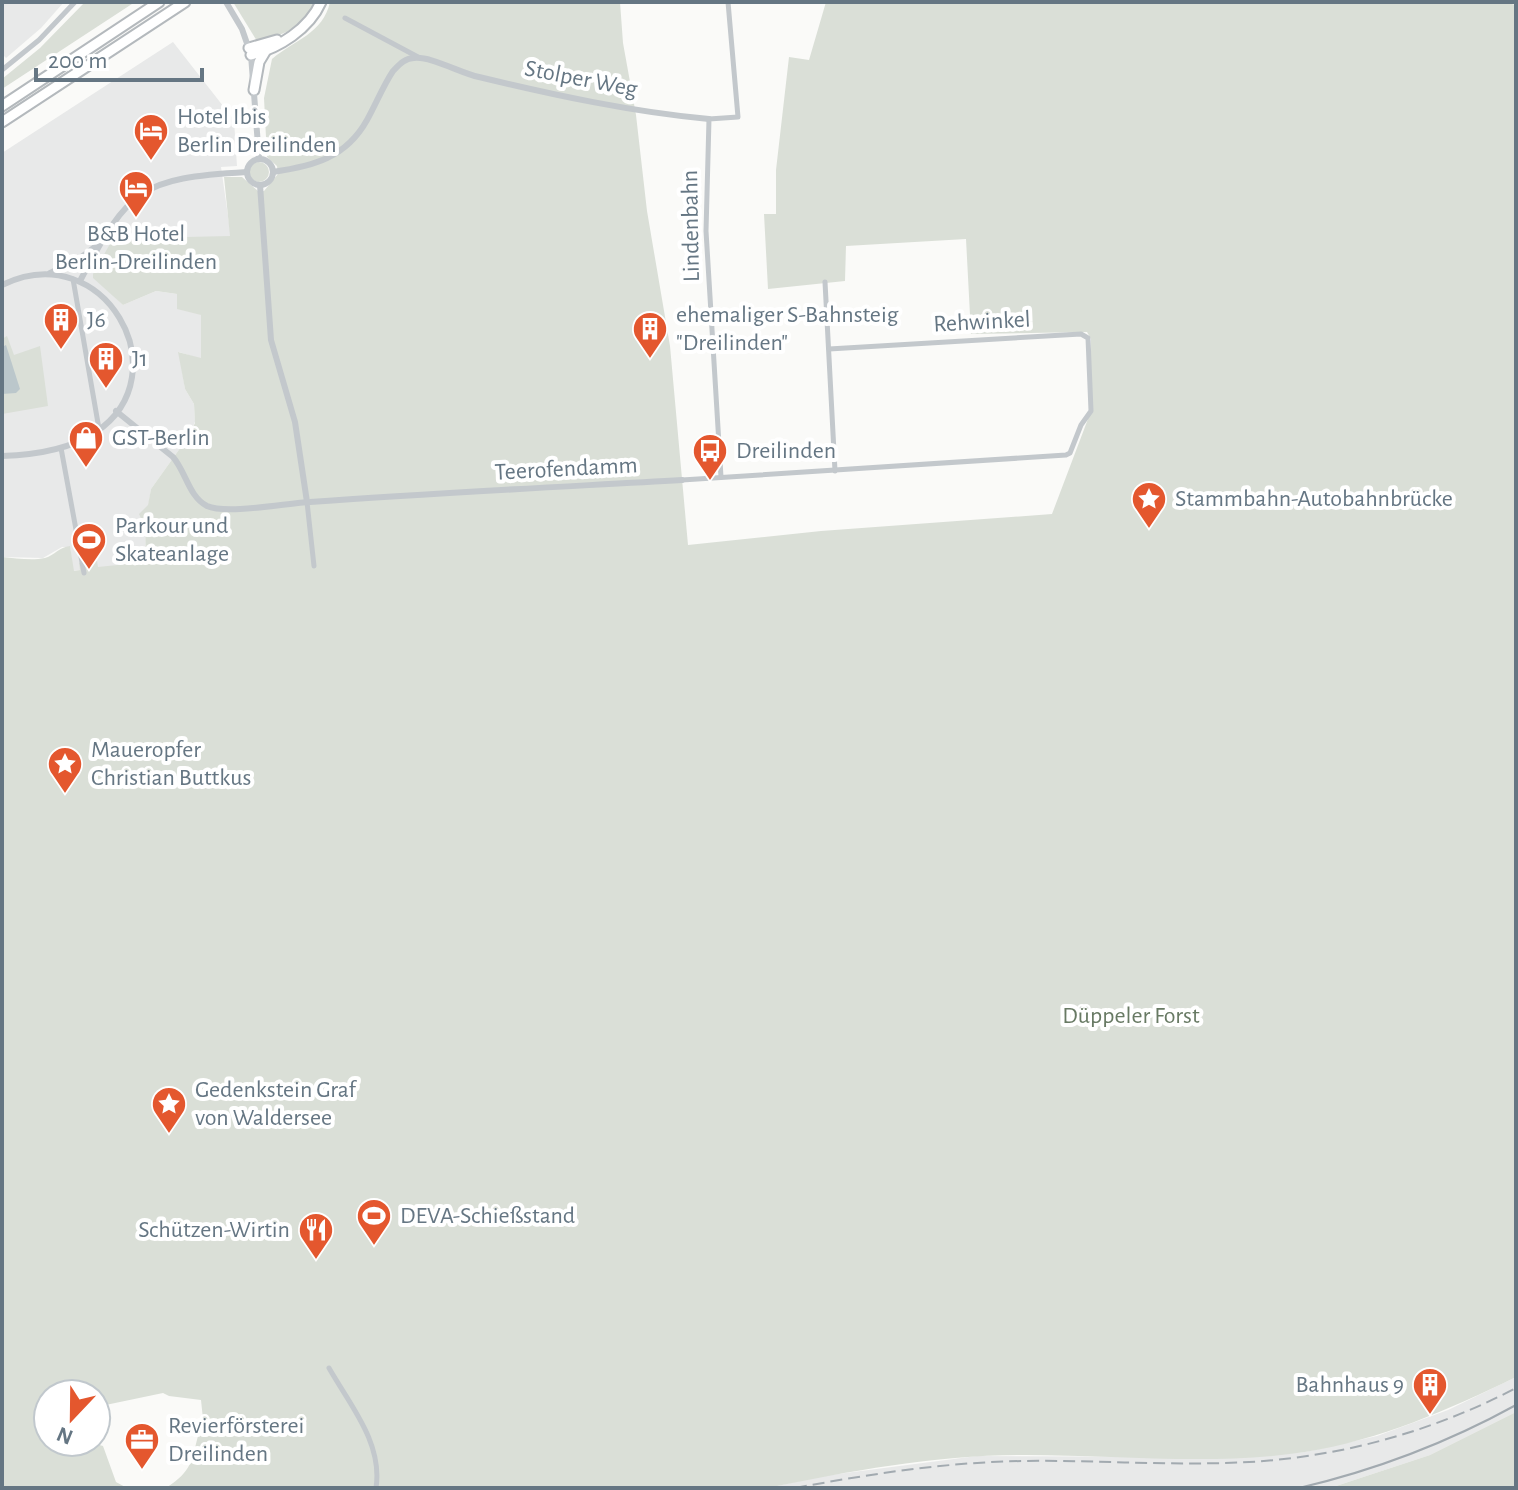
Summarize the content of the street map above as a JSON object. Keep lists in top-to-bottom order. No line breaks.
{"streets":{"street":["Stolper Weg","Lindenbahn","Rehwinkel","Teerofendamm"]},"crossings":[["Stolper Weg","Lindenbahn"],["Lindenbahn","Teerofendamm"],["Rehwinkel","Teerofendamm"]],"parks":["Düppeler Forst"],"places":{"hotel":["Hotel Ibis Berlin Dreilinden","B&B Hotel Berlin-Dreilinden"],"building":["J6","ehemaliger S-Bahnsteig \"Dreilinden\"","J1","Bahnhaus 9"],"shop":["GST-Berlin"],"bus stop":["Dreilinden"],"place":["Stammbahn-Autobahnbrücke","Maueropfer Christian Buttkus","Gedenkstein Graf von Waldersee"],"sports":["Parkour und Skateanlage","DEVA-Schießstand"],"restaurant":["Schützen-Wirtin"],"office":["Revierförsterei Dreilinden"]},"scale_bar":"200 m","north":"bottom"}
